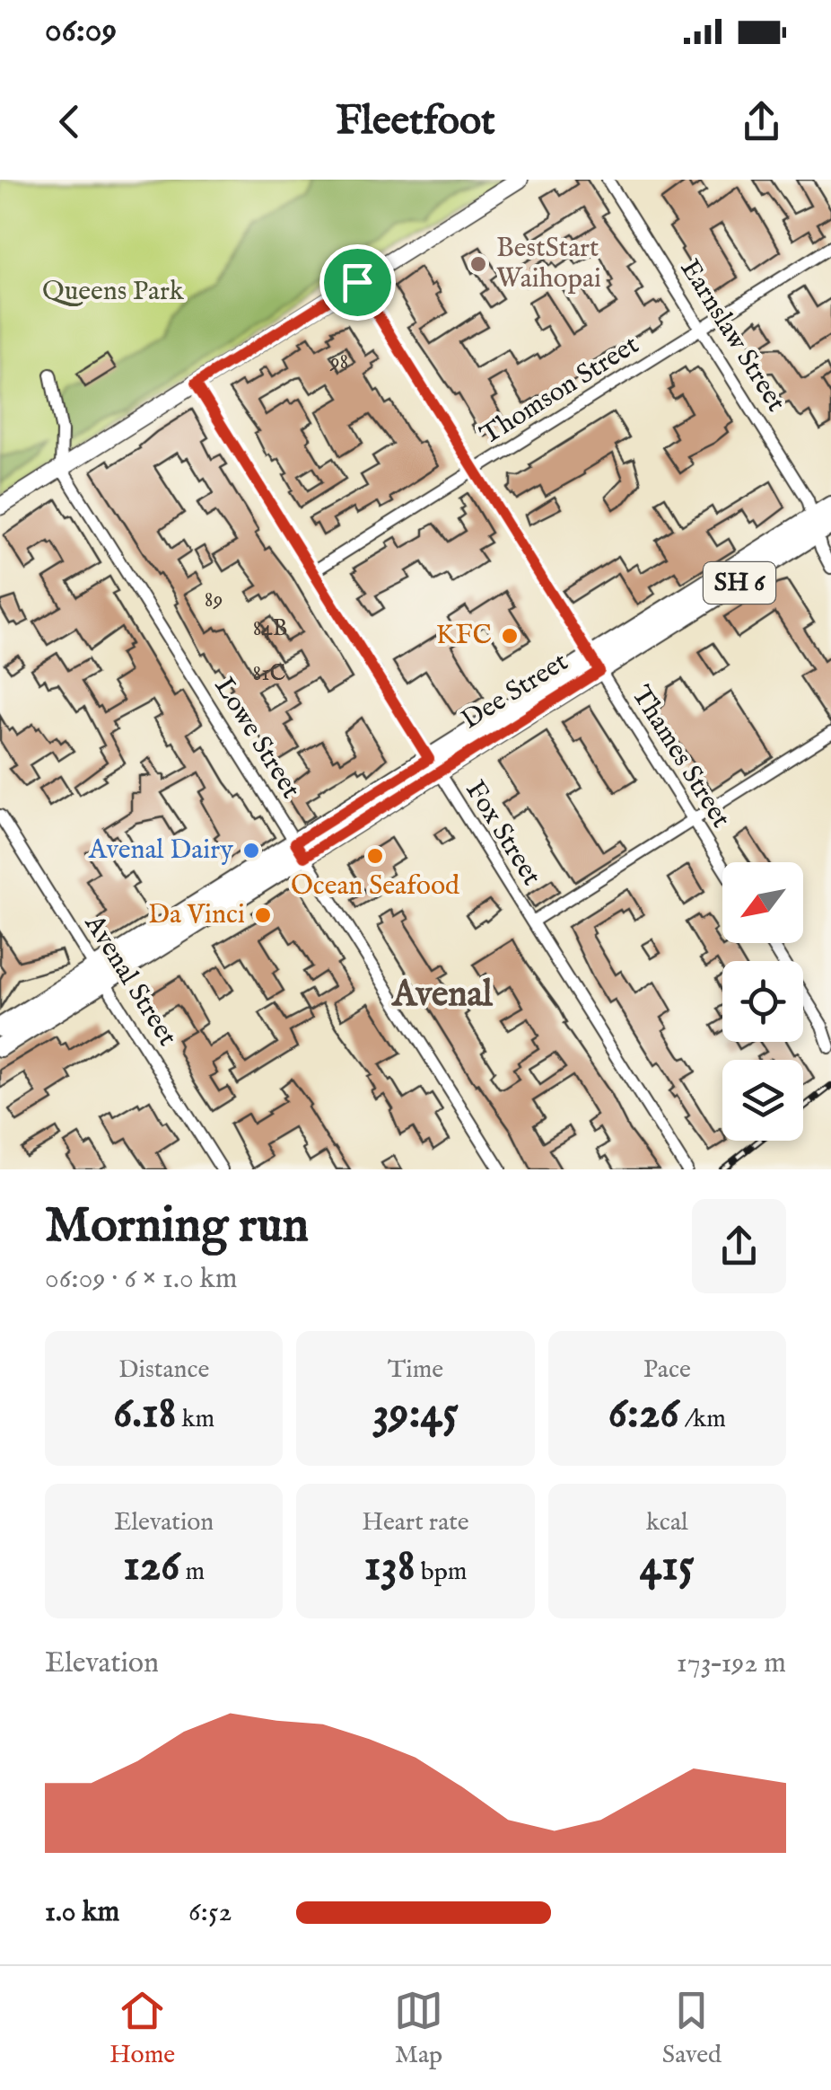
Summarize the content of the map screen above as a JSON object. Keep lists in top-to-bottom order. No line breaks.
{"streets":{"main road":["SH 6","Dee Street"],"street":["Earnslaw Street","Thomson Street","Lowe Street","Thames Street","Fox Street","Avenal Street"]},"crossings":[["Earnslaw Street","Thomson Street"],["Earnslaw Street","Dee Street"],["Thomson Street","Thames Street"],["Thomson Street","Fox Street"],["Dee Street","Lowe Street"],["Dee Street","Thames Street"],["Dee Street","Fox Street"],["Dee Street","Avenal Street"]],"districts":["Avenal"],"parks":["Queens Park"],"places":["BestStart Waihopai","KFC","Avenal Dairy","Ocean Seafood","Da Vinci"],"house_numbers":["98","89","84B","81C"],"north":"bottom left","page":{"status":"06:09","header":"Fleetfoot","heading":["Morning run","06:09 · 6 × 1.0 km"],"stats":[["Distance","6.18 km"],["Time","39:45"],["Pace","6:26 /km"],["Elevation","126 m"],["Heart rate","138 bpm"],["kcal","415"]],"chart":["Elevation","173–192 m"],"list":[{"name":"1.0 km","note":"6:52"}],"tabs":["Home","Map","Saved"]}}
